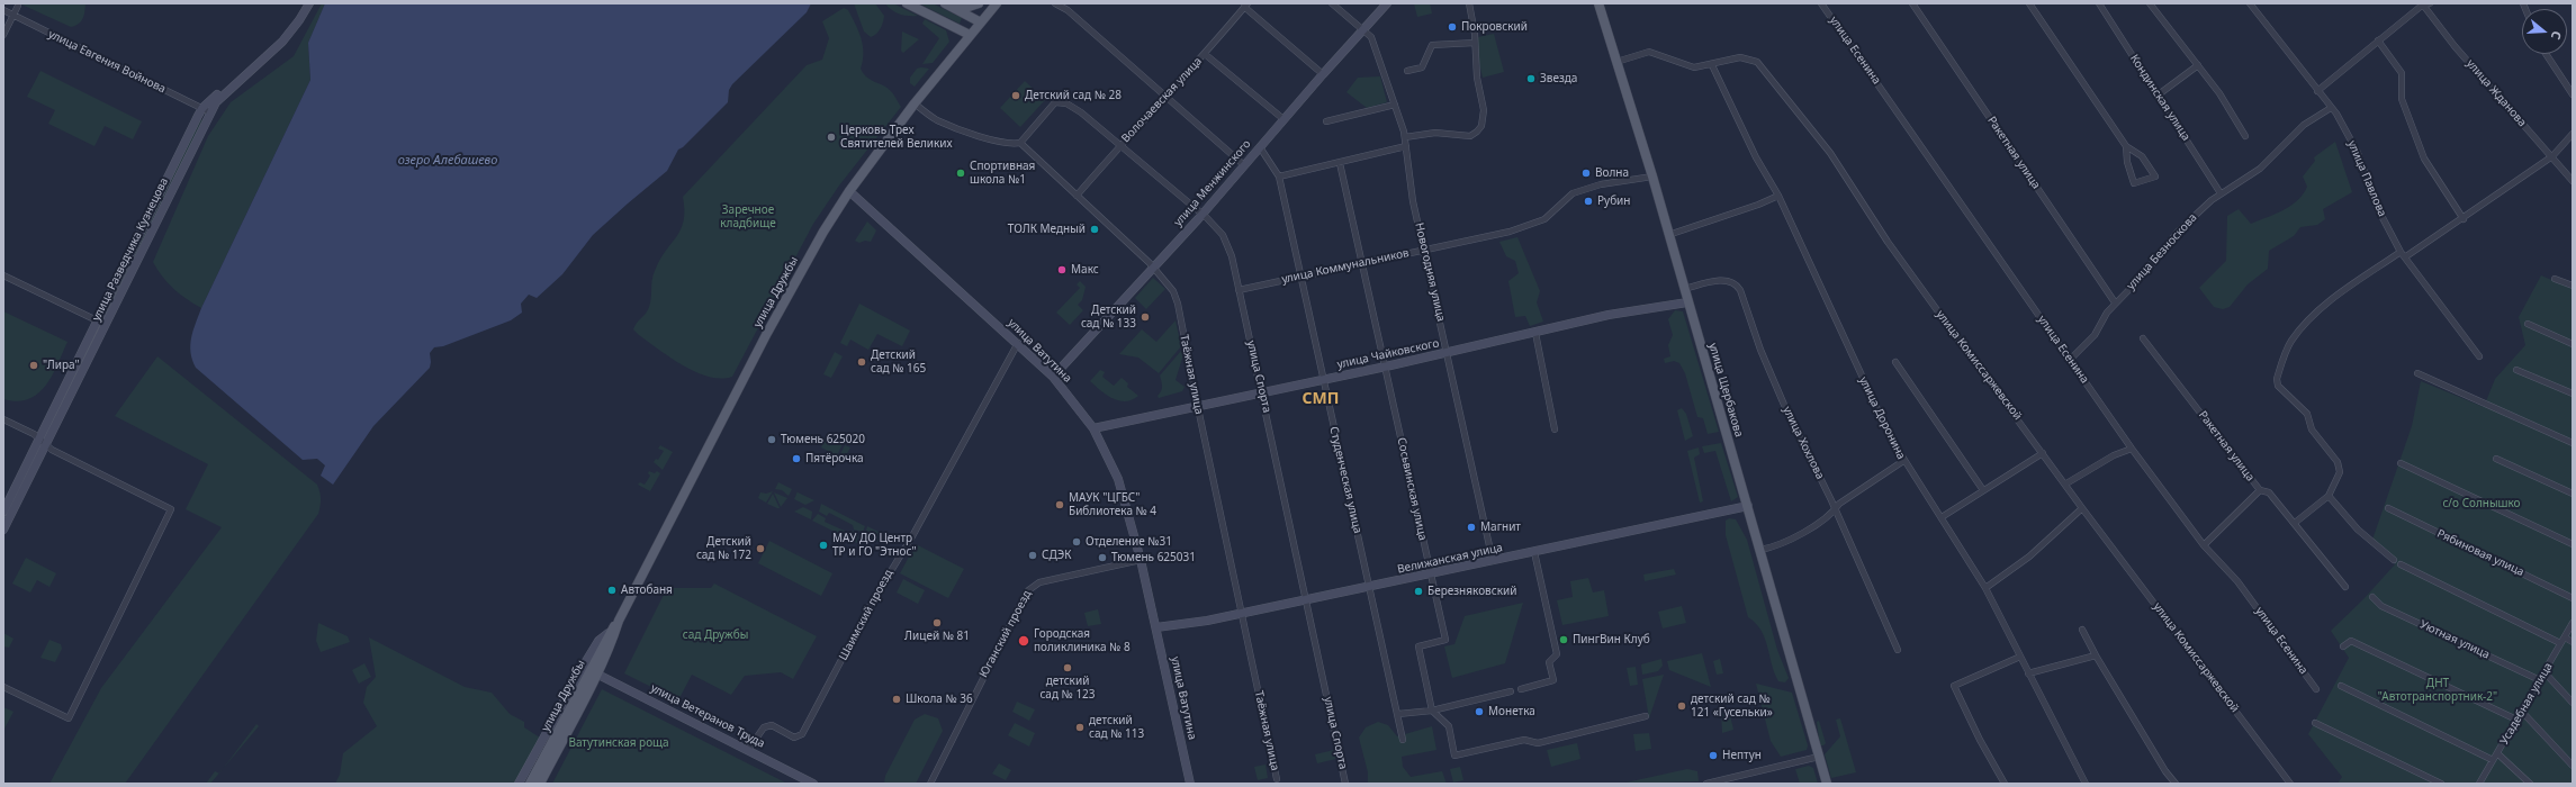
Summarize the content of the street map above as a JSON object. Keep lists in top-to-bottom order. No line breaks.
{"streets":{"main road":["улица Менжинского","улица Разведчика Кузнецова","улица Дружбы","улица Ватутина","улица Чайковского","улица Щербакова","Велижанская улица","улица Ветеранов Труда"],"street":["улица Есенина","улица Евгения Войнова","улица Жданова","Кондинская улица","Волочаевская улица","Ракетная улица","улица Павлова","улица Безноскова","улица Коммунальников","Новогодняя улица","улица Комиссаржевской","Таёжная улица","улица Спорта","улица Доронина","улица Хохлова","Студенческая улица","Сосьвинская улица","Рябиновая улица","Шаимский проезд","Юганский проезд","Уютная улица","Усадебная улица"]},"crossings":[["улица Есенина","Ракетная улица"],["улица Есенина","улица Безноскова"],["улица Евгения Войнова","улица Разведчика Кузнецова"],["Кондинская улица","улица Безноскова"],["Волочаевская улица","Таёжная улица"],["Волочаевская улица","улица Спорта"],["Ракетная улица","улица Безноскова"],["улица Павлова","улица Безноскова"],["улица Менжинского","Новогодняя улица"],["улица Менжинского","улица Ватутина"],["улица Менжинского","Таёжная улица"],["улица Менжинского","улица Спорта"],["улица Менжинского","Студенческая улица"],["улица Коммунальников","Новогодняя улица"],["улица Коммунальников","улица Спорта"],["улица Коммунальников","улица Щербакова"],["улица Коммунальников","Студенческая улица"],["улица Коммунальников","Сосьвинская улица"],["Новогодняя улица","улица Чайковского"],["Новогодняя улица","Велижанская улица"],["улица Дружбы","улица Ватутина"],["улица Дружбы","улица Ветеранов Труда"],["улица Ватутина","улица Чайковского"],["улица Ватутина","Велижанская улица"],["улица Ватутина","Шаимский проезд"],["улица Ватутина","Юганский проезд"],["улица Чайковского","Таёжная улица"],["улица Чайковского","улица Спорта"],["улица Чайковского","улица Щербакова"],["улица Чайковского","Студенческая улица"],["улица Чайковского","Сосьвинская улица"],["улица Комиссаржевской","улица Щербакова"],["улица Комиссаржевской","улица Доронина"],["Таёжная улица","улица Спорта"],["Таёжная улица","Велижанская улица"],["улица Спорта","Велижанская улица"],["улица Щербакова","улица Хохлова"],["улица Щербакова","Велижанская улица"],["Студенческая улица","Велижанская улица"],["Сосьвинская улица","Велижанская улица"],["Шаимский проезд","улица Ветеранов Труда"],["Уютная улица","Усадебная улица"]],"districts":["СМП"],"water":["озеро Алебашево"],"parks":["Заречное кладбище","с/о Солнышко","сад Дружбы","ДНТ \"Автотранспортник-2\"","Ватутинская роща"],"places":["Покровский","Звезда","Детский сад № 28","Церковь Трех Святителей Великих","Спортивная школа №1","Волна","Рубин","ТОЛК Медный","Макс","Детский сад № 133","Детский сад № 165","\"Лира\"","Тюмень 625020","Пятёрочка","МАУК \"ЦГБС\" Библиотека № 4","Магнит","Отделение №31","МАУ ДО Центр ТР и ГО \"Этнос\"","Детский сад № 172","СДЭК","Тюмень 625031","Автобаня","Березняковский","Лицей № 81","ПингВин Клуб","Городская поликлиника № 8","детский сад № 123","Школа № 36","детский сад № 121 «Гусельки»","Монетка","детский сад № 113","Нептун"],"north":"right"}
